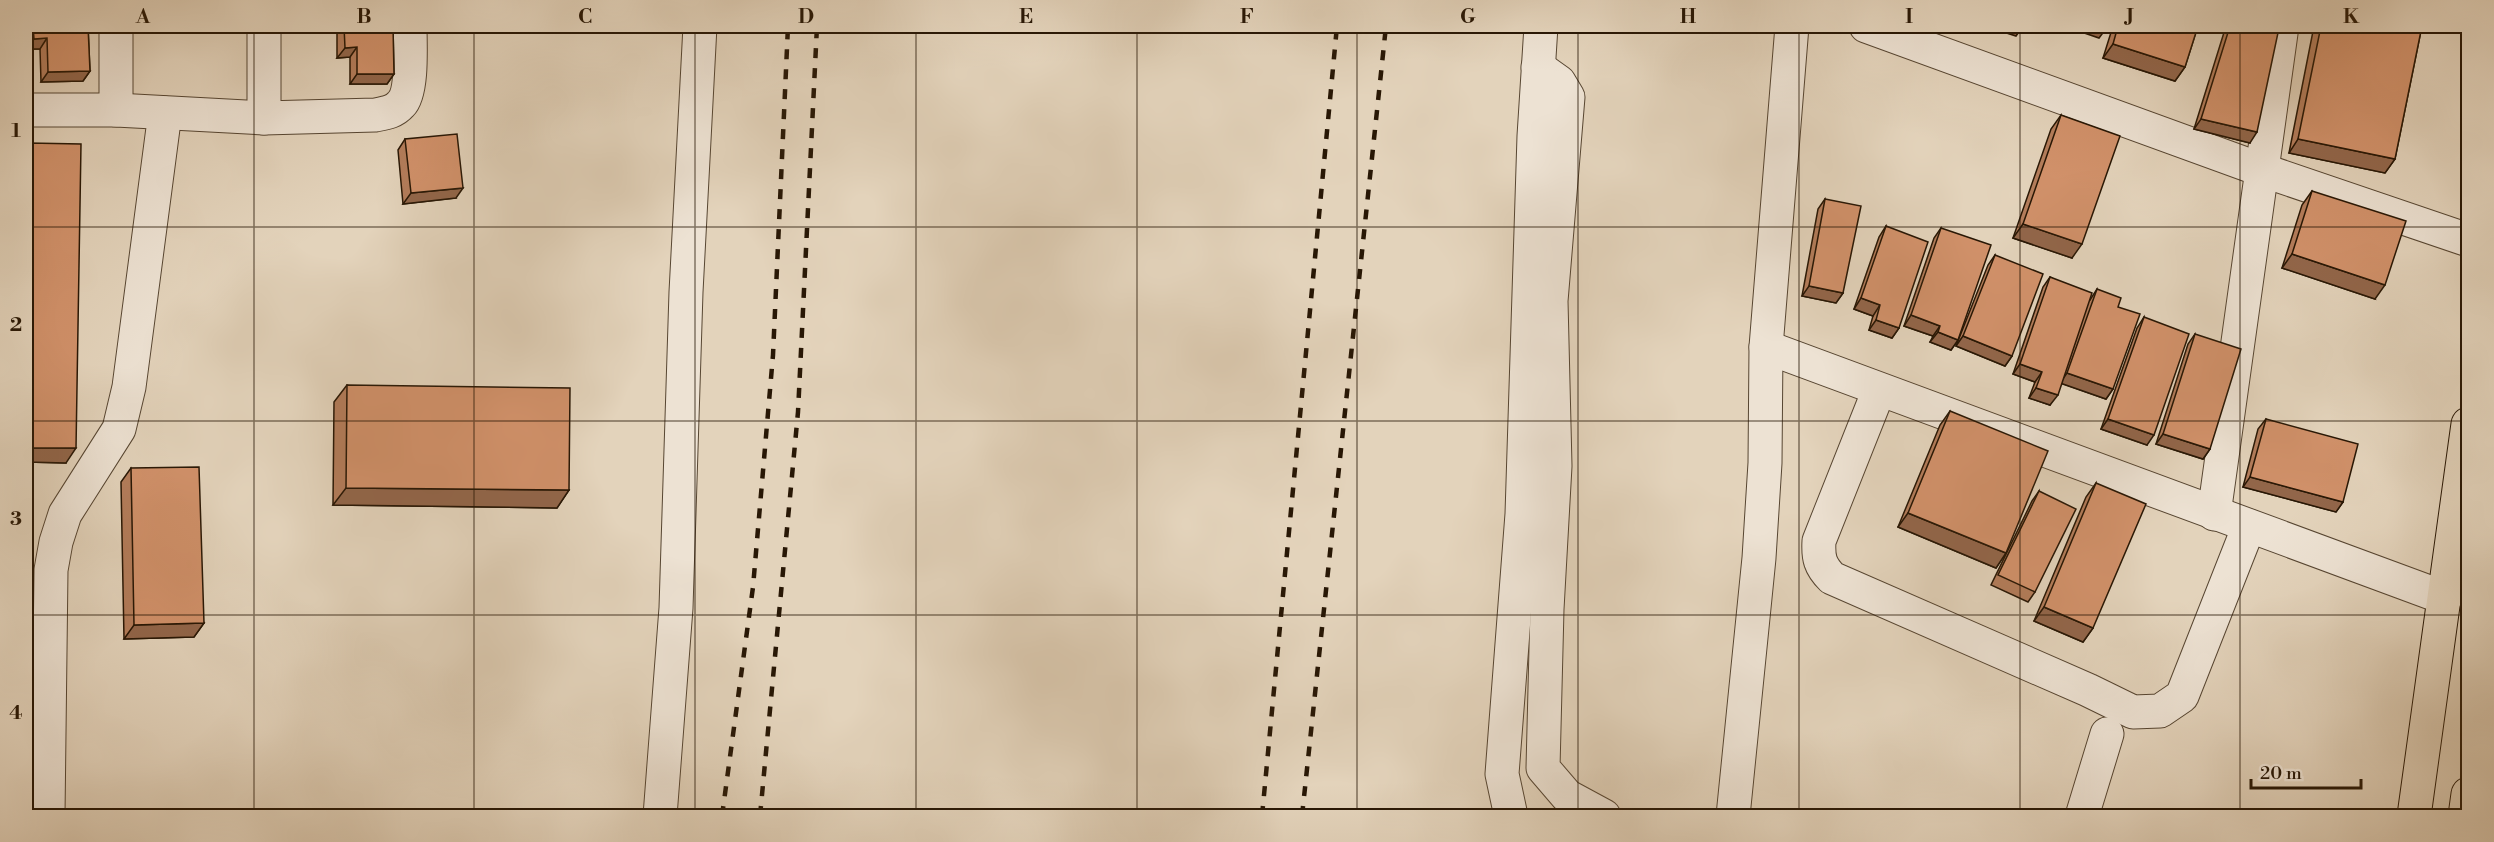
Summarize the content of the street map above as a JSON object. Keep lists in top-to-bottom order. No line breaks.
{"scale_bar":"20 m","grid":{"columns":["A","B","C","D","E","F","G","H","I","J","K"],"rows":["1","2","3","4"]}}
